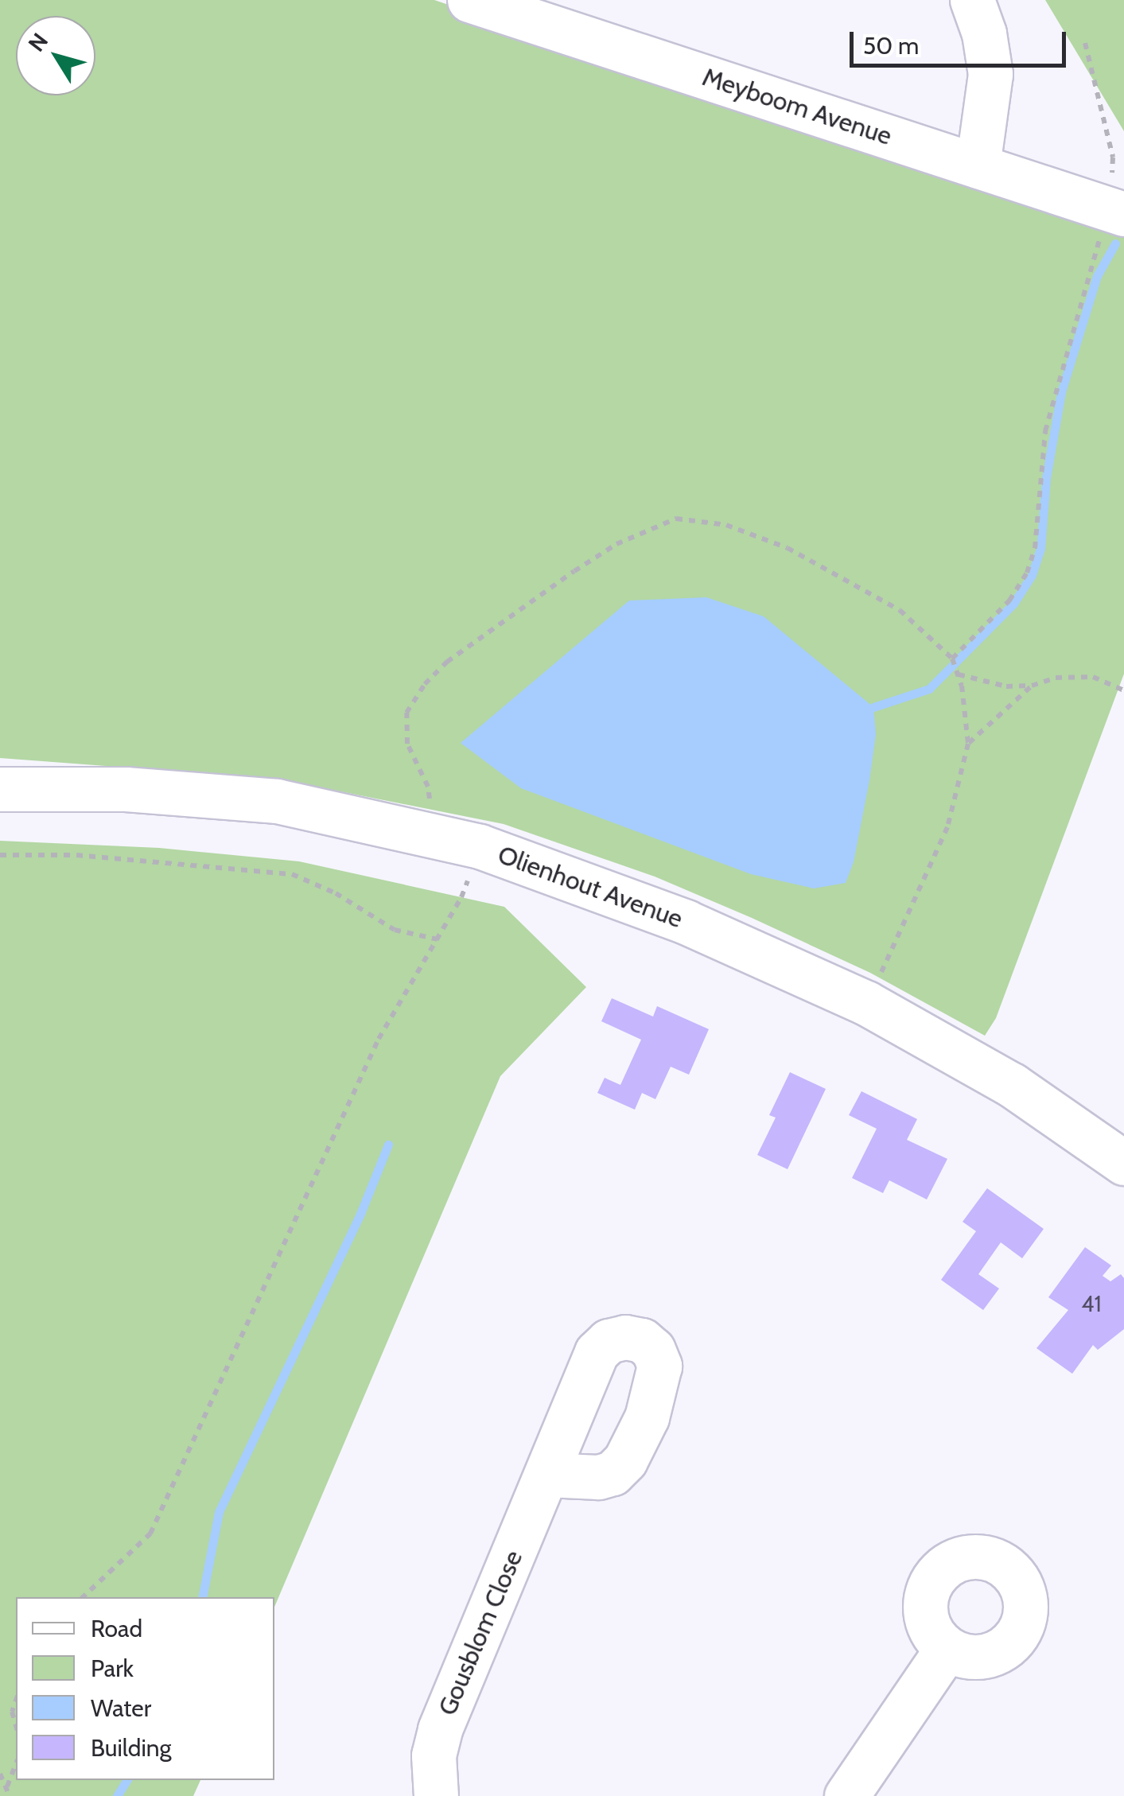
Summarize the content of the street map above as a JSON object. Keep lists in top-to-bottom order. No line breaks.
{"streets":{"street":["Meyboom Avenue","Olienhout Avenue","Gousblom Close"]},"house_numbers":["41"],"legend":["Road","Park","Water","Building"],"scale_bar":"50 m","north":"top left"}
